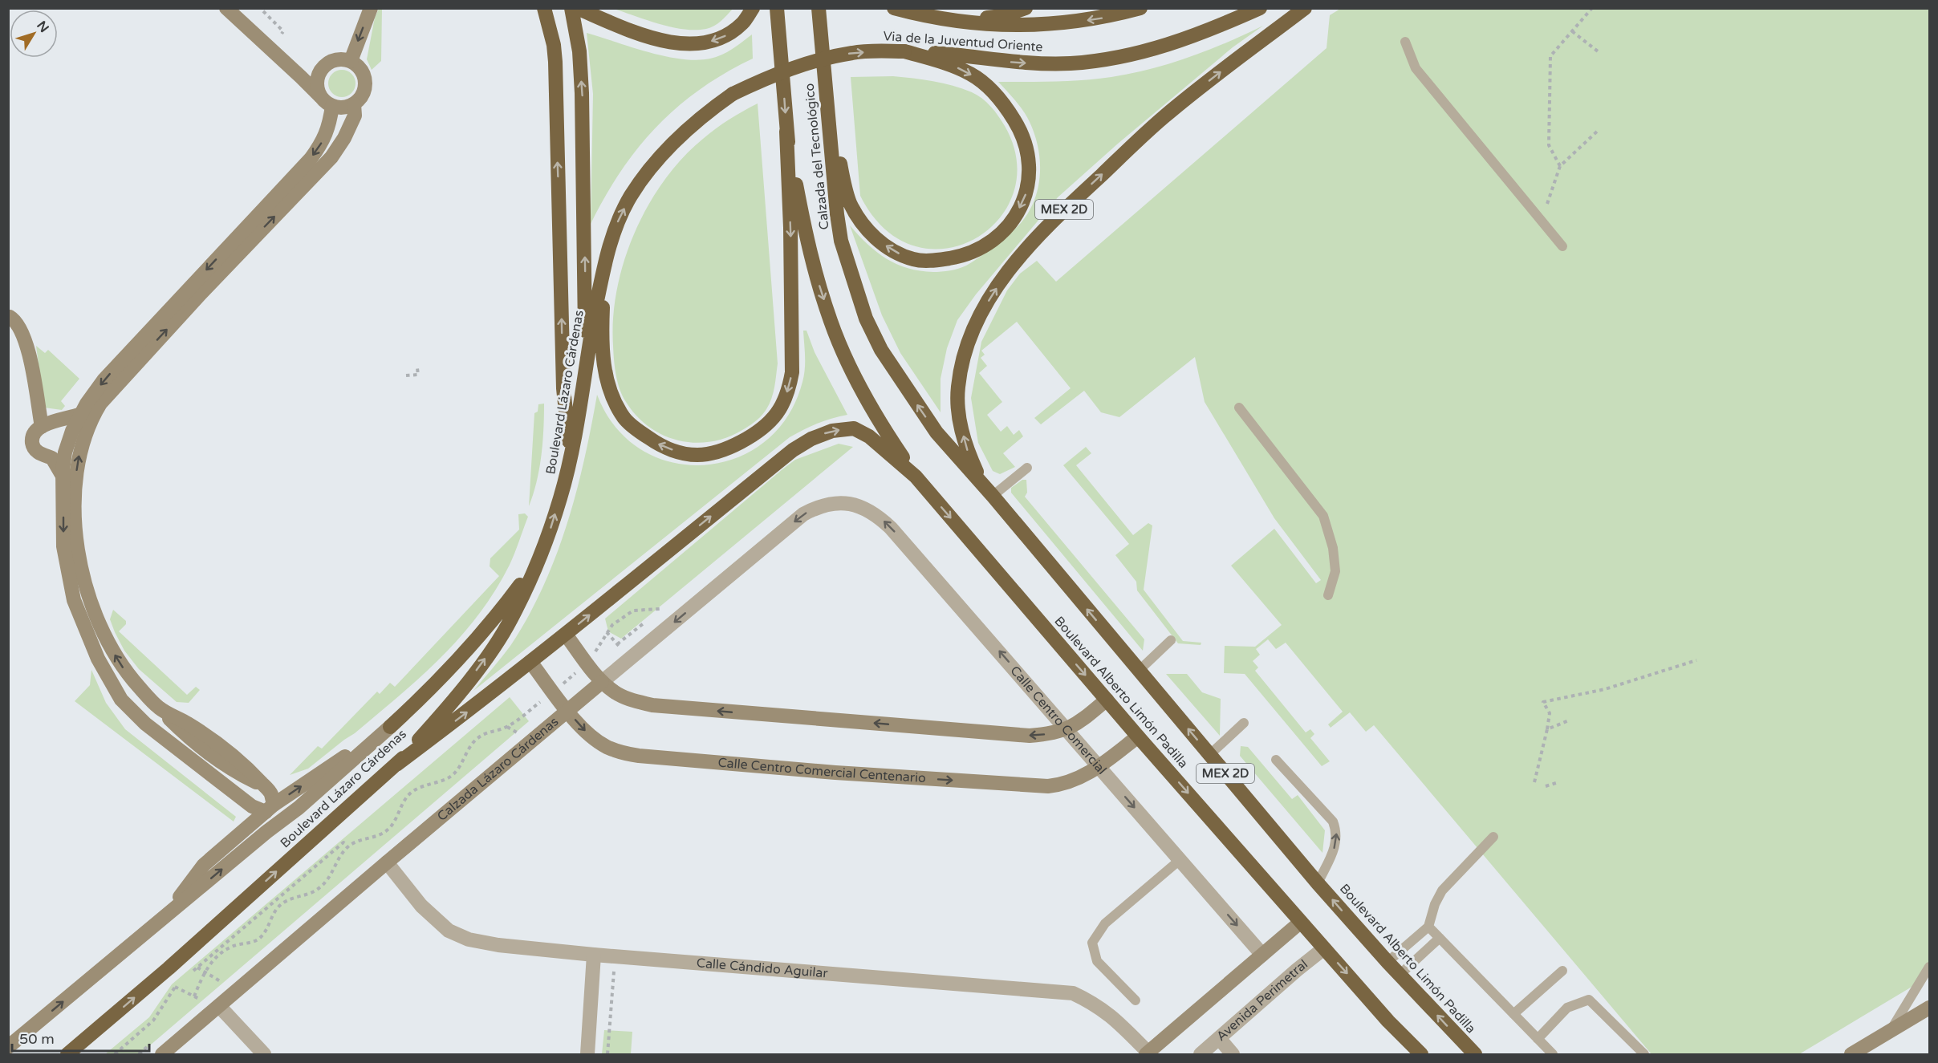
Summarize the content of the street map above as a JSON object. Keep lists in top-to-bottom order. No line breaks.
{"streets":{"highway":["Via de la Juventud Oriente","Calzada del Tecnológico","MEX 2D","Boulevard Lázaro Cárdenas","Boulevard Alberto Limón Padilla"],"street":["Calle Centro Comercial","Calzada Lázaro Cárdenas","Calle Centro Comercial Centenario","Calle Cándido Aguilar","Avenida Perimetral"]},"crossings":[["Via de la Juventud Oriente","Boulevard Lázaro Cárdenas"],["Calzada del Tecnológico","MEX 2D"],["Calzada del Tecnológico","Boulevard Alberto Limón Padilla"],["MEX 2D","Boulevard Alberto Limón Padilla"],["Boulevard Alberto Limón Padilla","Calle Centro Comercial Centenario"],["Boulevard Alberto Limón Padilla","Avenida Perimetral"],["Calle Centro Comercial","Calzada Lázaro Cárdenas"],["Calle Centro Comercial","Calle Centro Comercial Centenario"],["Calzada Lázaro Cárdenas","Calle Centro Comercial Centenario"],["Calzada Lázaro Cárdenas","Calle Cándido Aguilar"]],"scale_bar":"50 m","north":"top right"}
